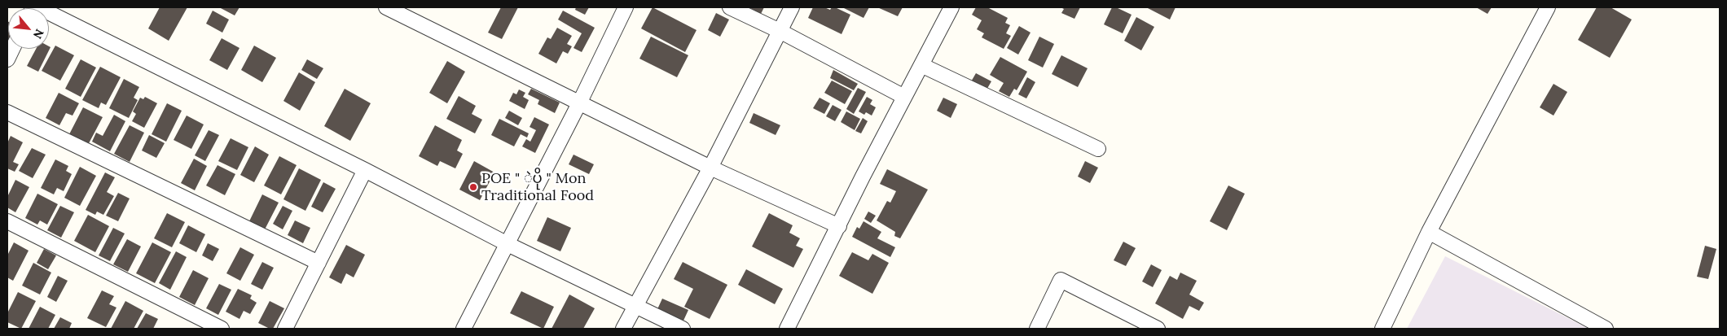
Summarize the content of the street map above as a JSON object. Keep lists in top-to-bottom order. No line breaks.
{"places":["POE \" ဲပို \" Mon Traditional Food"],"north":"bottom right"}
